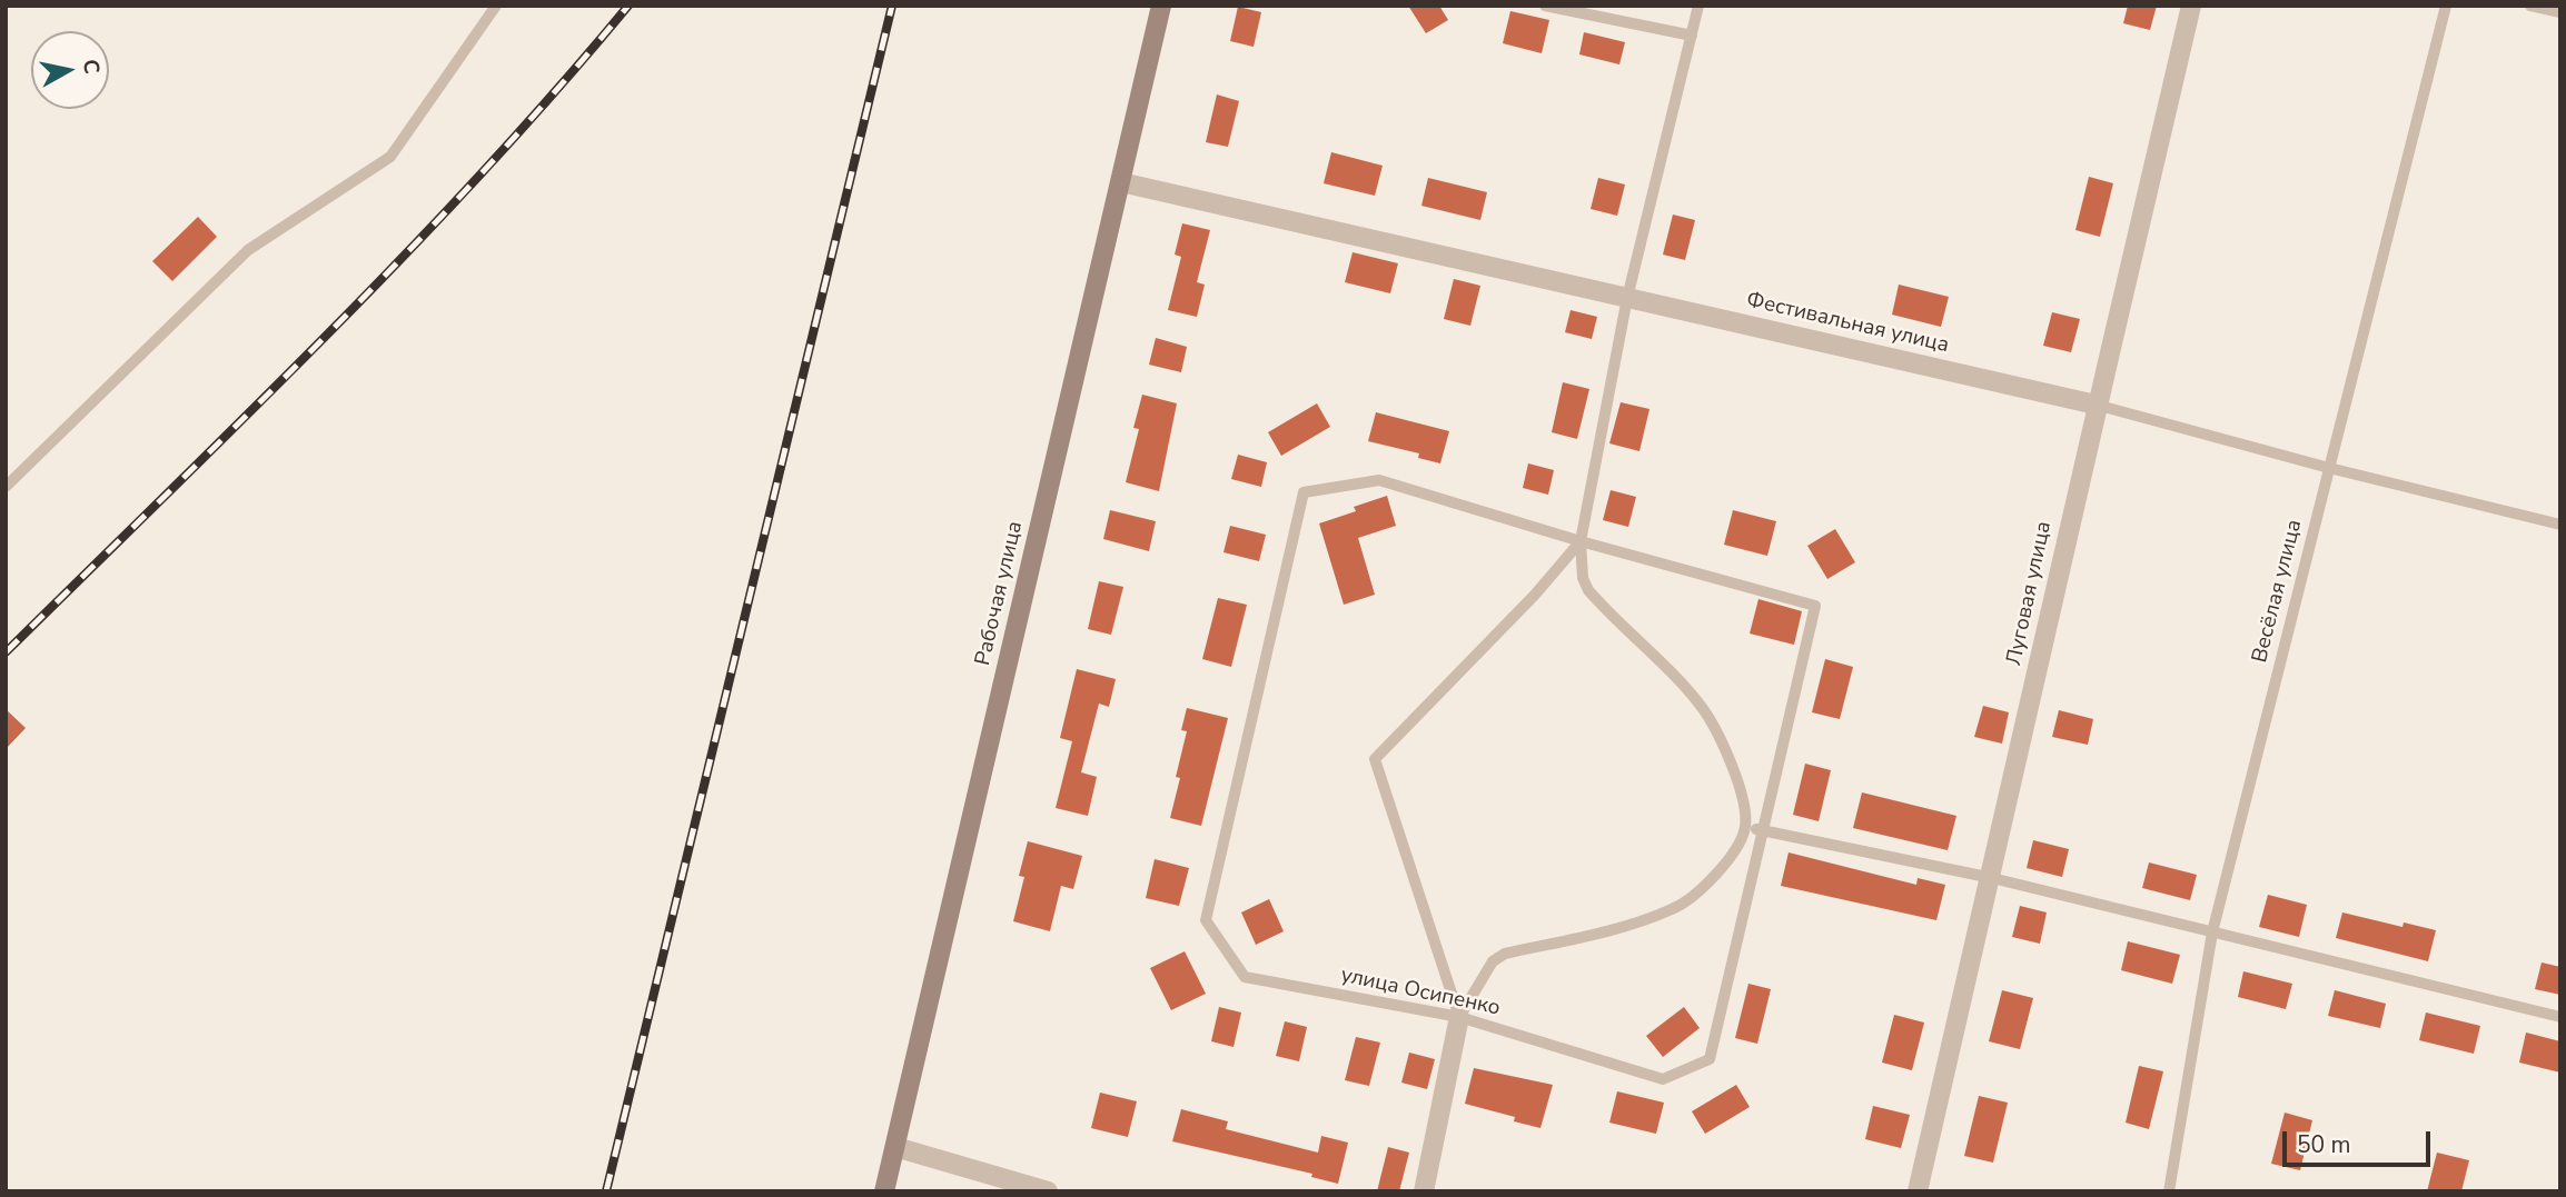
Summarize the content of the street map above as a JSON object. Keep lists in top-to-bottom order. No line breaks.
{"streets":{"main road":["Рабочая улица"],"street":["Фестивальная улица","Луговая улица"],"lane":["Весёлая улица","улица Осипенко"]},"crossings":[["Фестивальная улица","Весёлая улица"],["Фестивальная улица","Рабочая улица"],["Фестивальная улица","Луговая улица"]],"scale_bar":"50 m","north":"right"}
